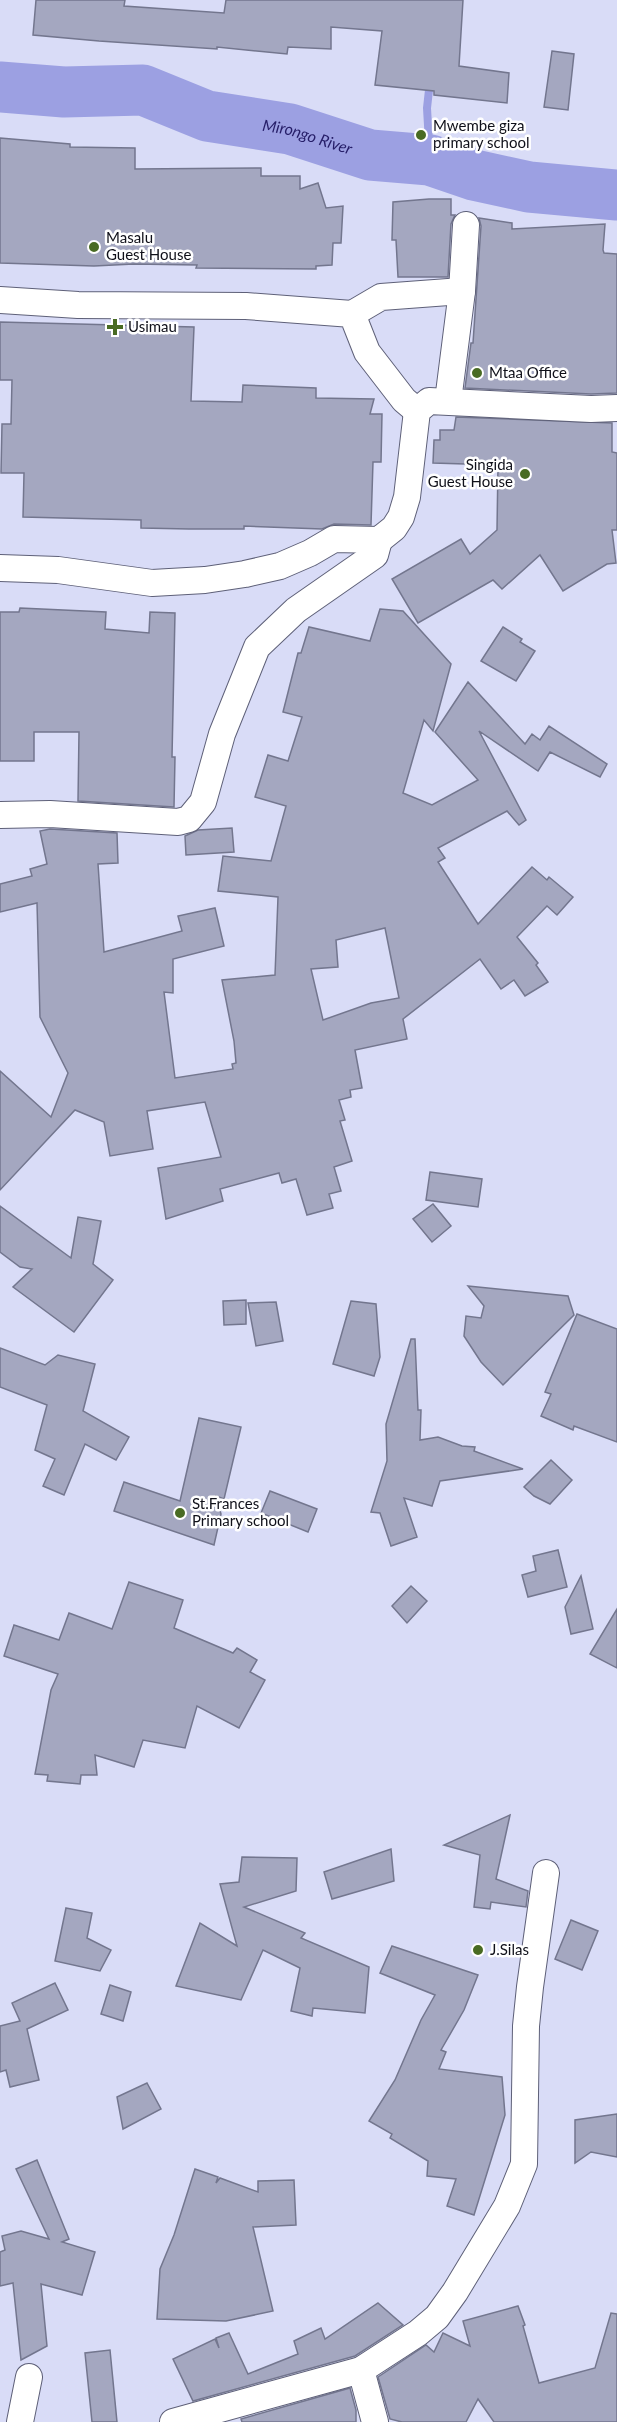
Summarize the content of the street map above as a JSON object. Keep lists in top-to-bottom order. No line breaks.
{"water":["Mirongo River"],"places":{"other":["Mwembe giza primary school","Masalu Guest House","Mtaa Office","Singida Guest House","St.Frances Primary school","J.Silas"],"health":["Usimau"]}}
